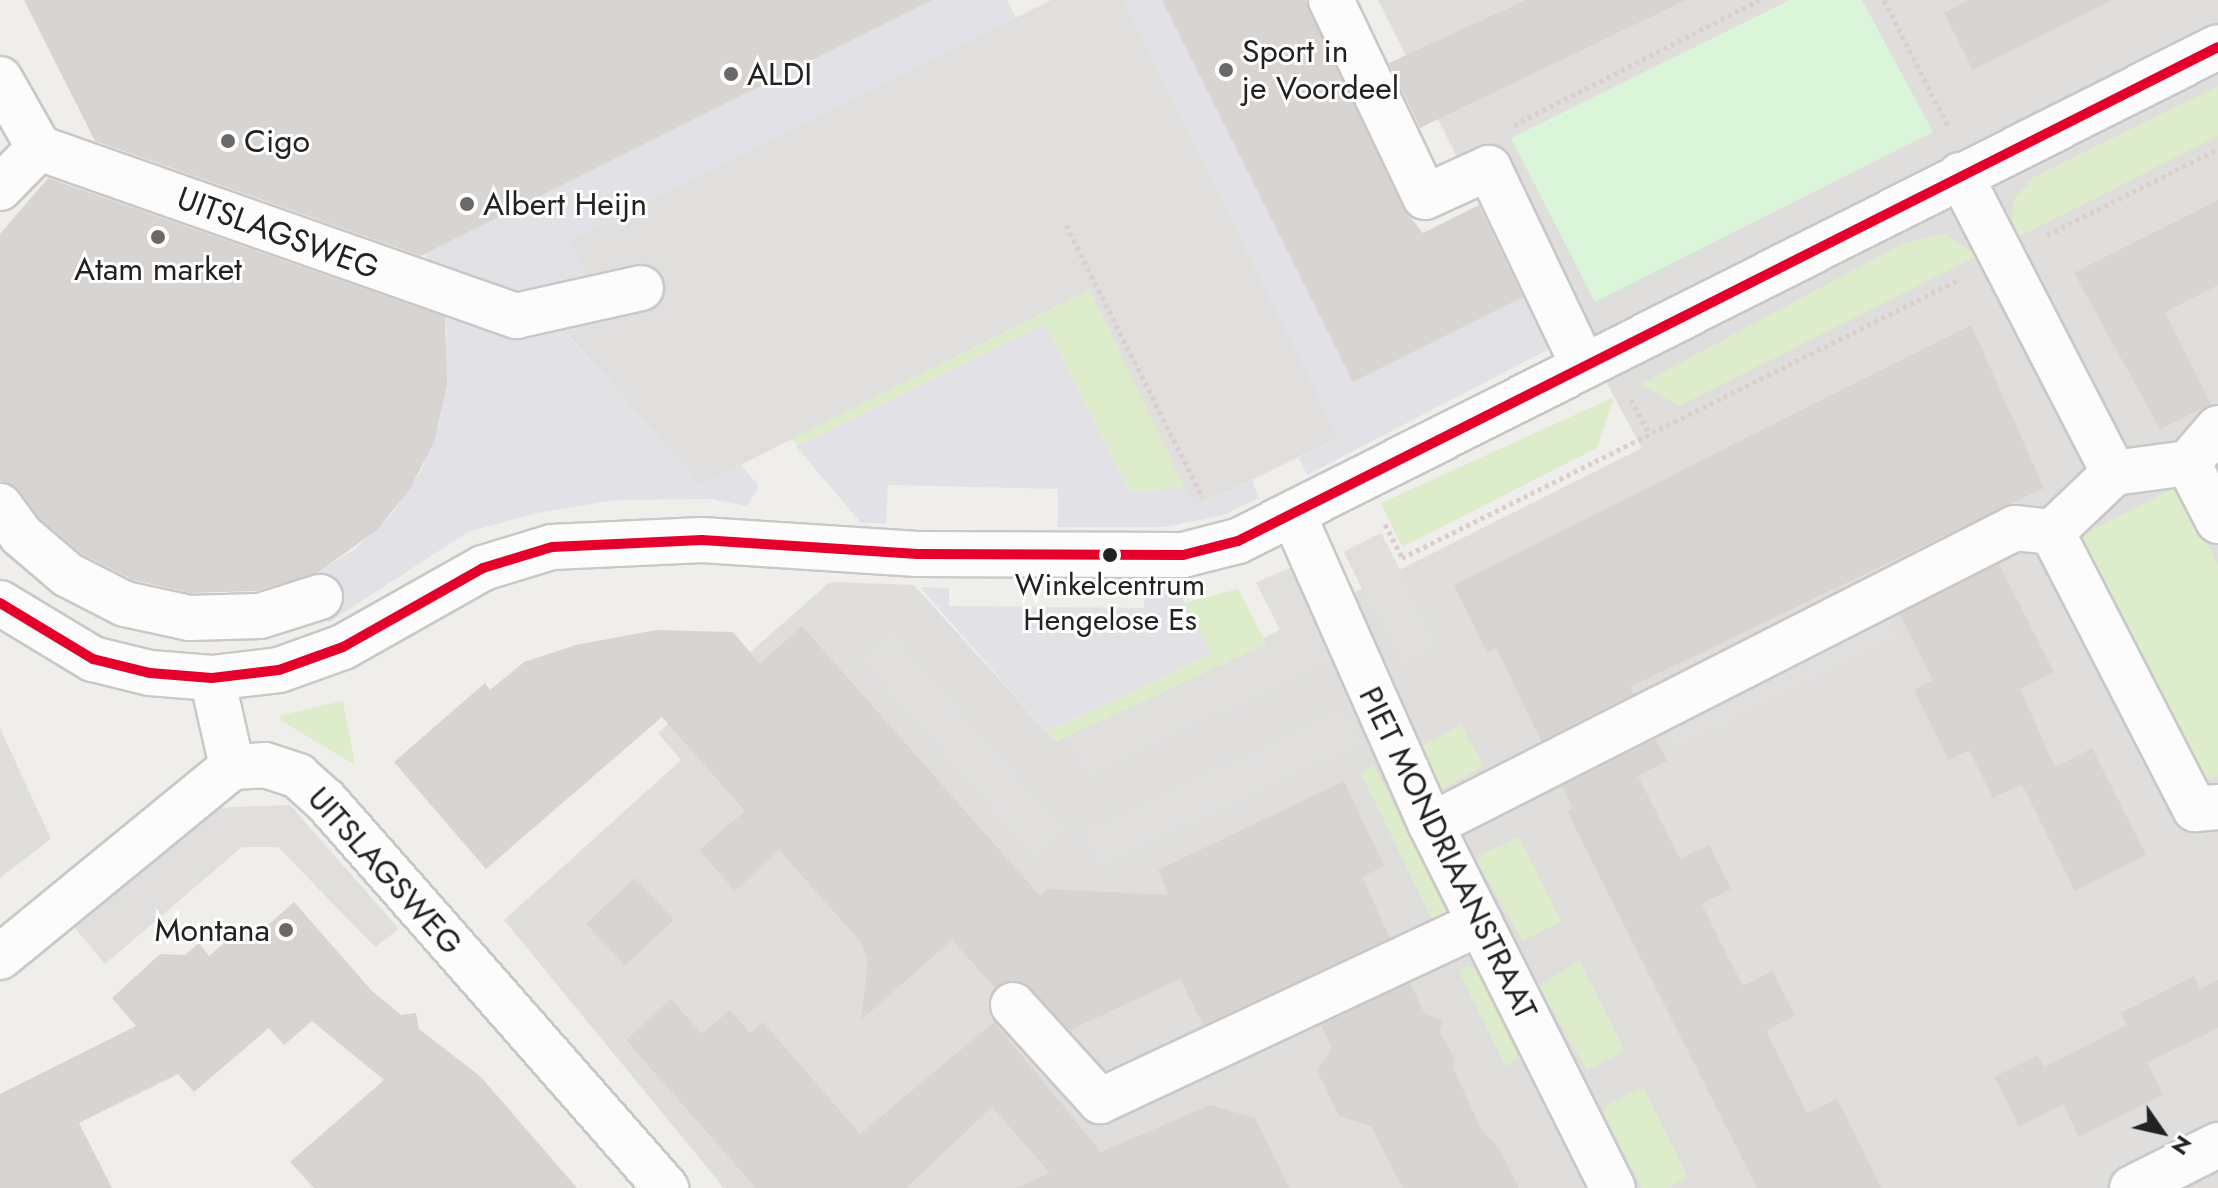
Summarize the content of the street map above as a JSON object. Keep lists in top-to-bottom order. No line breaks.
{"streets":{"street":["UITSLAGSWEG","PIET MONDRIAANSTRAAT"]},"places":["Sport in je Voordeel","ALDI","Cigo","Albert Heijn","Atam market","Winkelcentrum Hengelose Es","Montana"],"north":"bottom right"}
